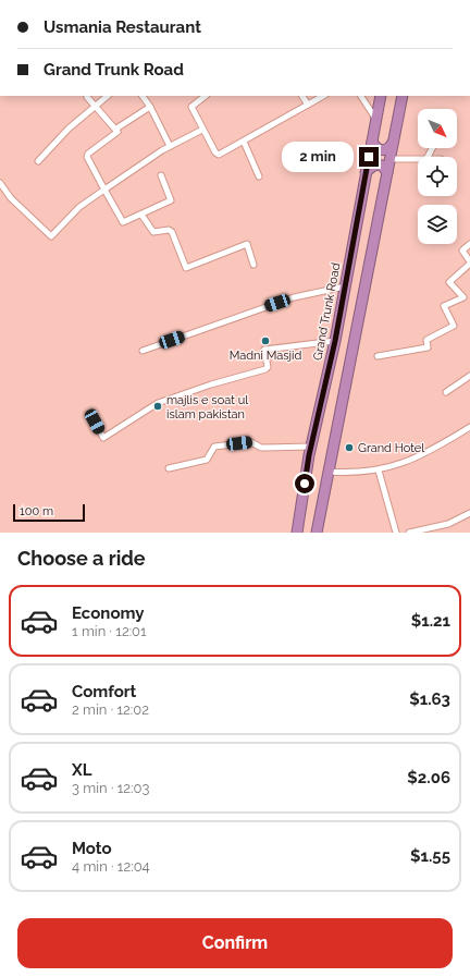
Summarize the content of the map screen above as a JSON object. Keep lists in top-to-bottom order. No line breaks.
{"streets":{"highway":["Grand Trunk Road"]},"places":["Madni Masjid","majlis e soat ul islam pakistan","Grand Hotel"],"scale_bar":"100 m","north":"bottom right","page":{"banner":["Usmania Restaurant","Grand Trunk Road"],"bubble":"2 min","scale":"100 m","heading":"Choose a ride","list":[{"name":"Economy","note":"1 min · 12:01","value":"$1.21"},{"name":"Comfort","note":"2 min · 12:02","value":"$1.63"},{"name":"XL","note":"3 min · 12:03","value":"$2.06"},{"name":"Moto","note":"4 min · 12:04","value":"$1.55"}],"buttons":"Confirm"}}
